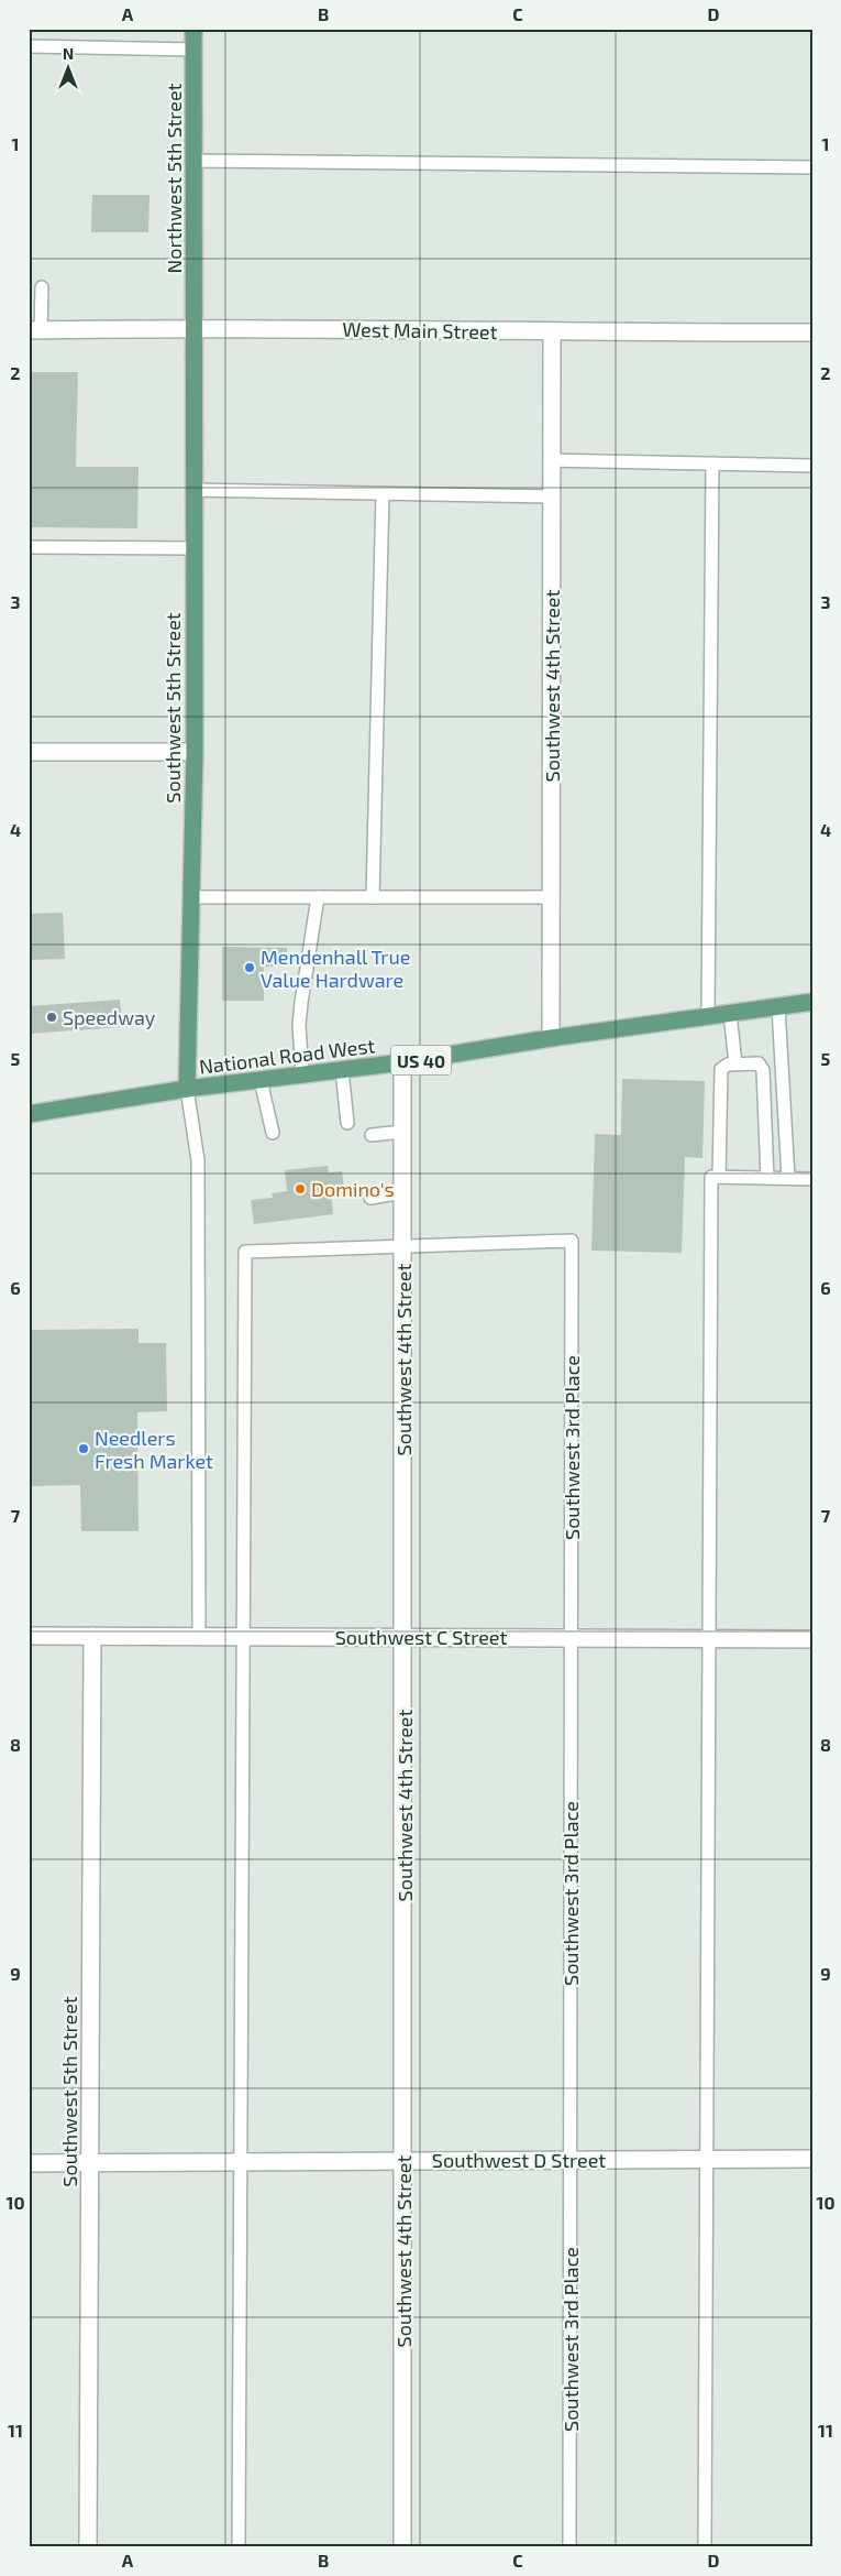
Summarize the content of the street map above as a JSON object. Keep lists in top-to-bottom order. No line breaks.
{"streets":{"main road":["Northwest 5th Street","Southwest 5th Street","National Road West","US 40"],"street":["West Main Street","Southwest 4th Street","Southwest C Street","Southwest D Street"],"lane":["Southwest 3rd Place"]},"crossings":[["Northwest 5th Street","West Main Street"],["Northwest 5th Street","Southwest 5th Street"],["West Main Street","Southwest 4th Street"],["West Main Street","Southwest 5th Street"],["Southwest 4th Street","National Road West"],["Southwest 4th Street","Southwest 3rd Place"],["Southwest 4th Street","Southwest C Street"],["Southwest 4th Street","Southwest D Street"],["Southwest 5th Street","National Road West"],["Southwest 5th Street","Southwest C Street"],["Southwest 5th Street","Southwest D Street"],["Southwest 3rd Place","Southwest C Street"],["Southwest 3rd Place","Southwest D Street"]],"places":["Mendenhall True Value Hardware","Speedway","Domino's","Needlers Fresh Market"],"north":"top","grid":{"columns":["A","B","C","D"],"rows":["1","2","3","4","5","6","7","8","9","10","11"]}}
